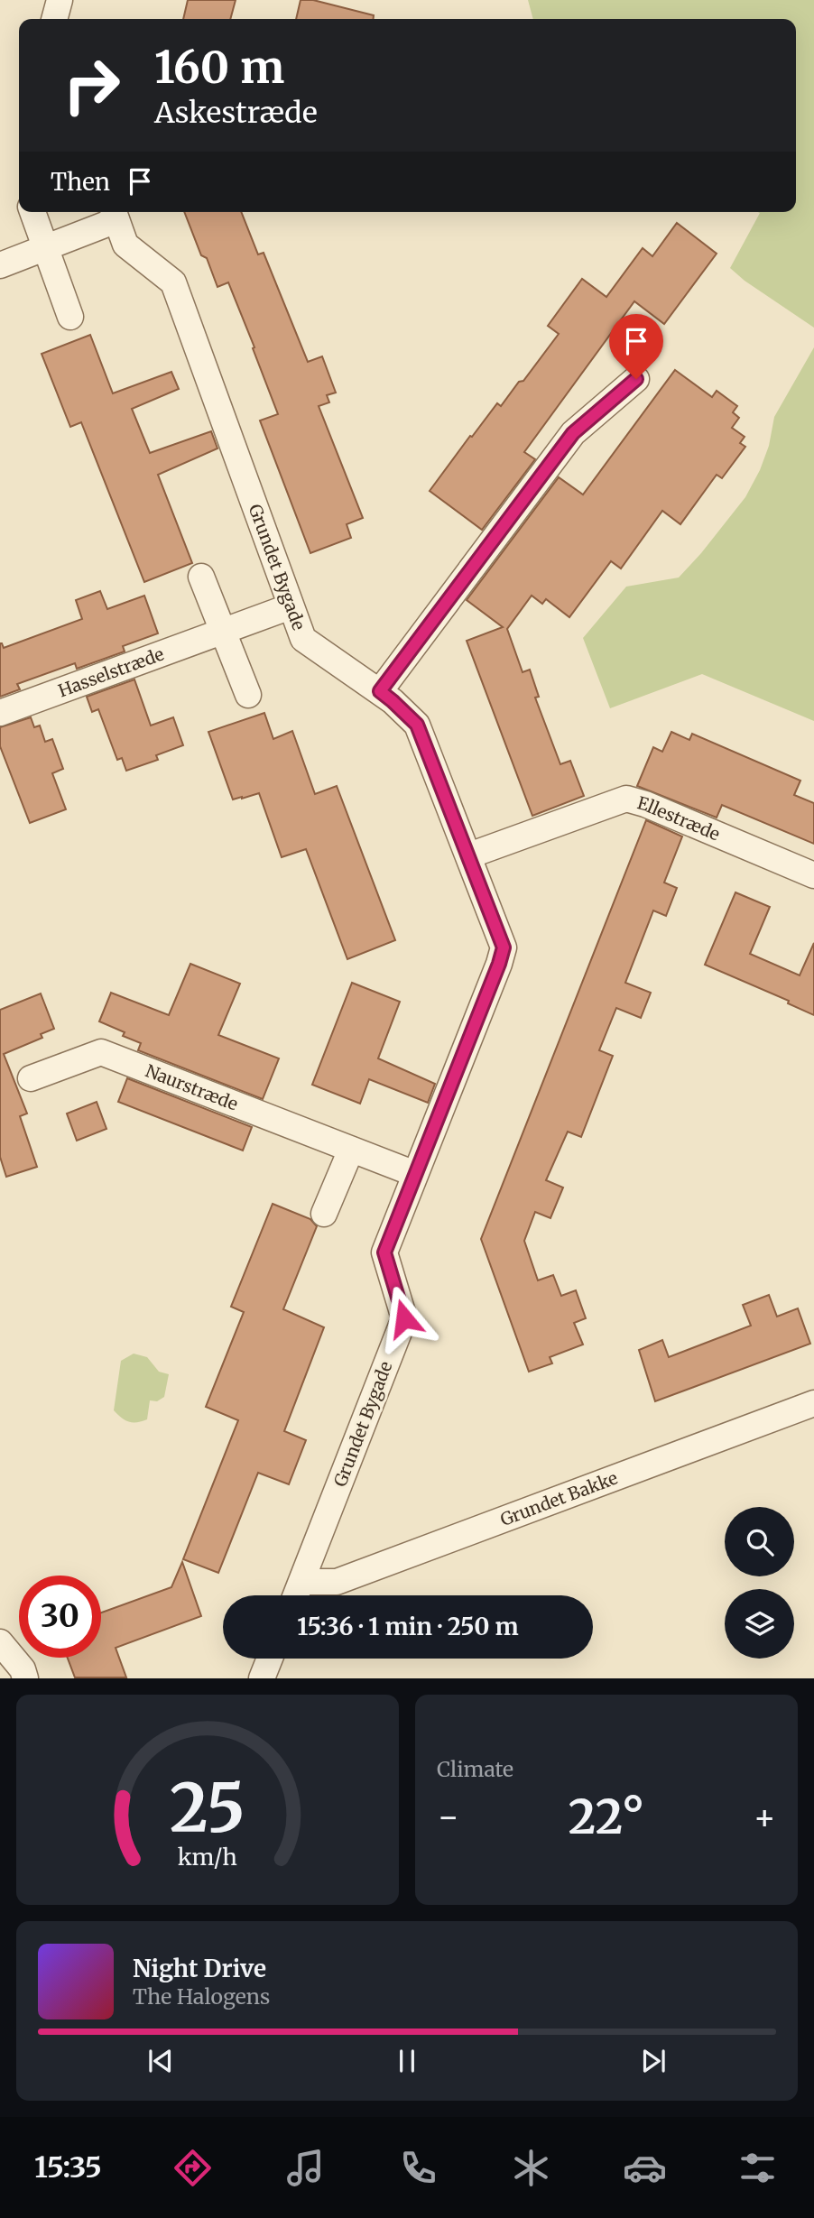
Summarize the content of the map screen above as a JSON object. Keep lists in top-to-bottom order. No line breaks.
{"streets":{"street":["Grundet Bygade","Hasselstræde","Ellestræde","Naurstræde","Grundet Bakke"]},"crossings":[["Grundet Bygade","Hasselstræde"],["Grundet Bygade","Ellestræde"],["Grundet Bygade","Naurstræde"],["Grundet Bygade","Grundet Bakke"]],"page":{"turn":["160 m","Askestræde"],"then":"Then","limit":"30","trip":"15:36 · 1 min · 250 m","tile":"Climate","heat":["−","22°","+"],"song":["Night Drive","The Halogens"],"tabs":"15:35","gauge":["25","km/h"]}}
